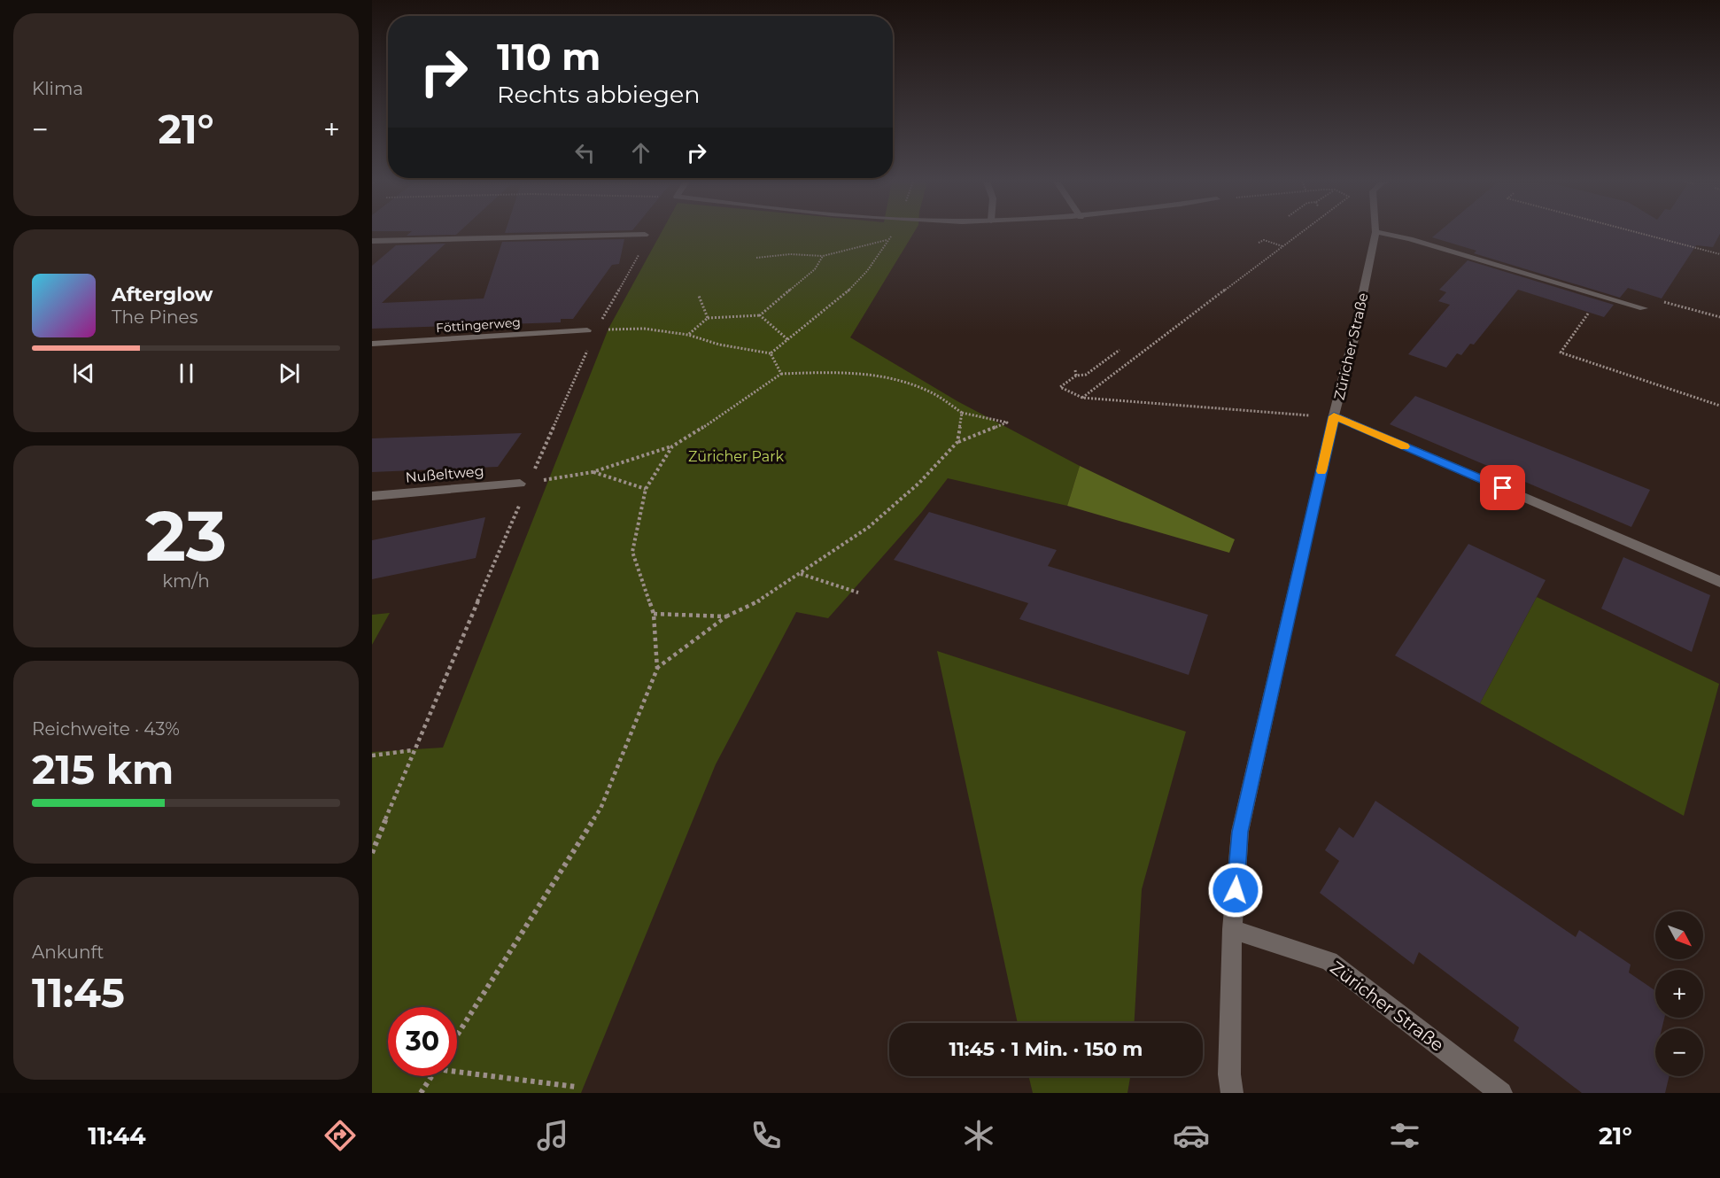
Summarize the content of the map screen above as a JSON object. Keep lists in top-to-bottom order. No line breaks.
{"streets":{"street":["Föttingerweg","Züricher Straße","Nußeltweg"]},"parks":["Züricher Park"],"north":"bottom right","page":{"tile":["Klima",["23","km/h"],["Reichweite · 43%","215 km"],["Ankunft","11:45"]],"turn":["110 m","Rechts abbiegen"],"heat":["−","21°","+"],"song":["Afterglow","The Pines"],"map_buttons":["+","−"],"limit":"30","trip":"11:45 · 1 Min. · 150 m","tabs":["11:44","21°"]}}
